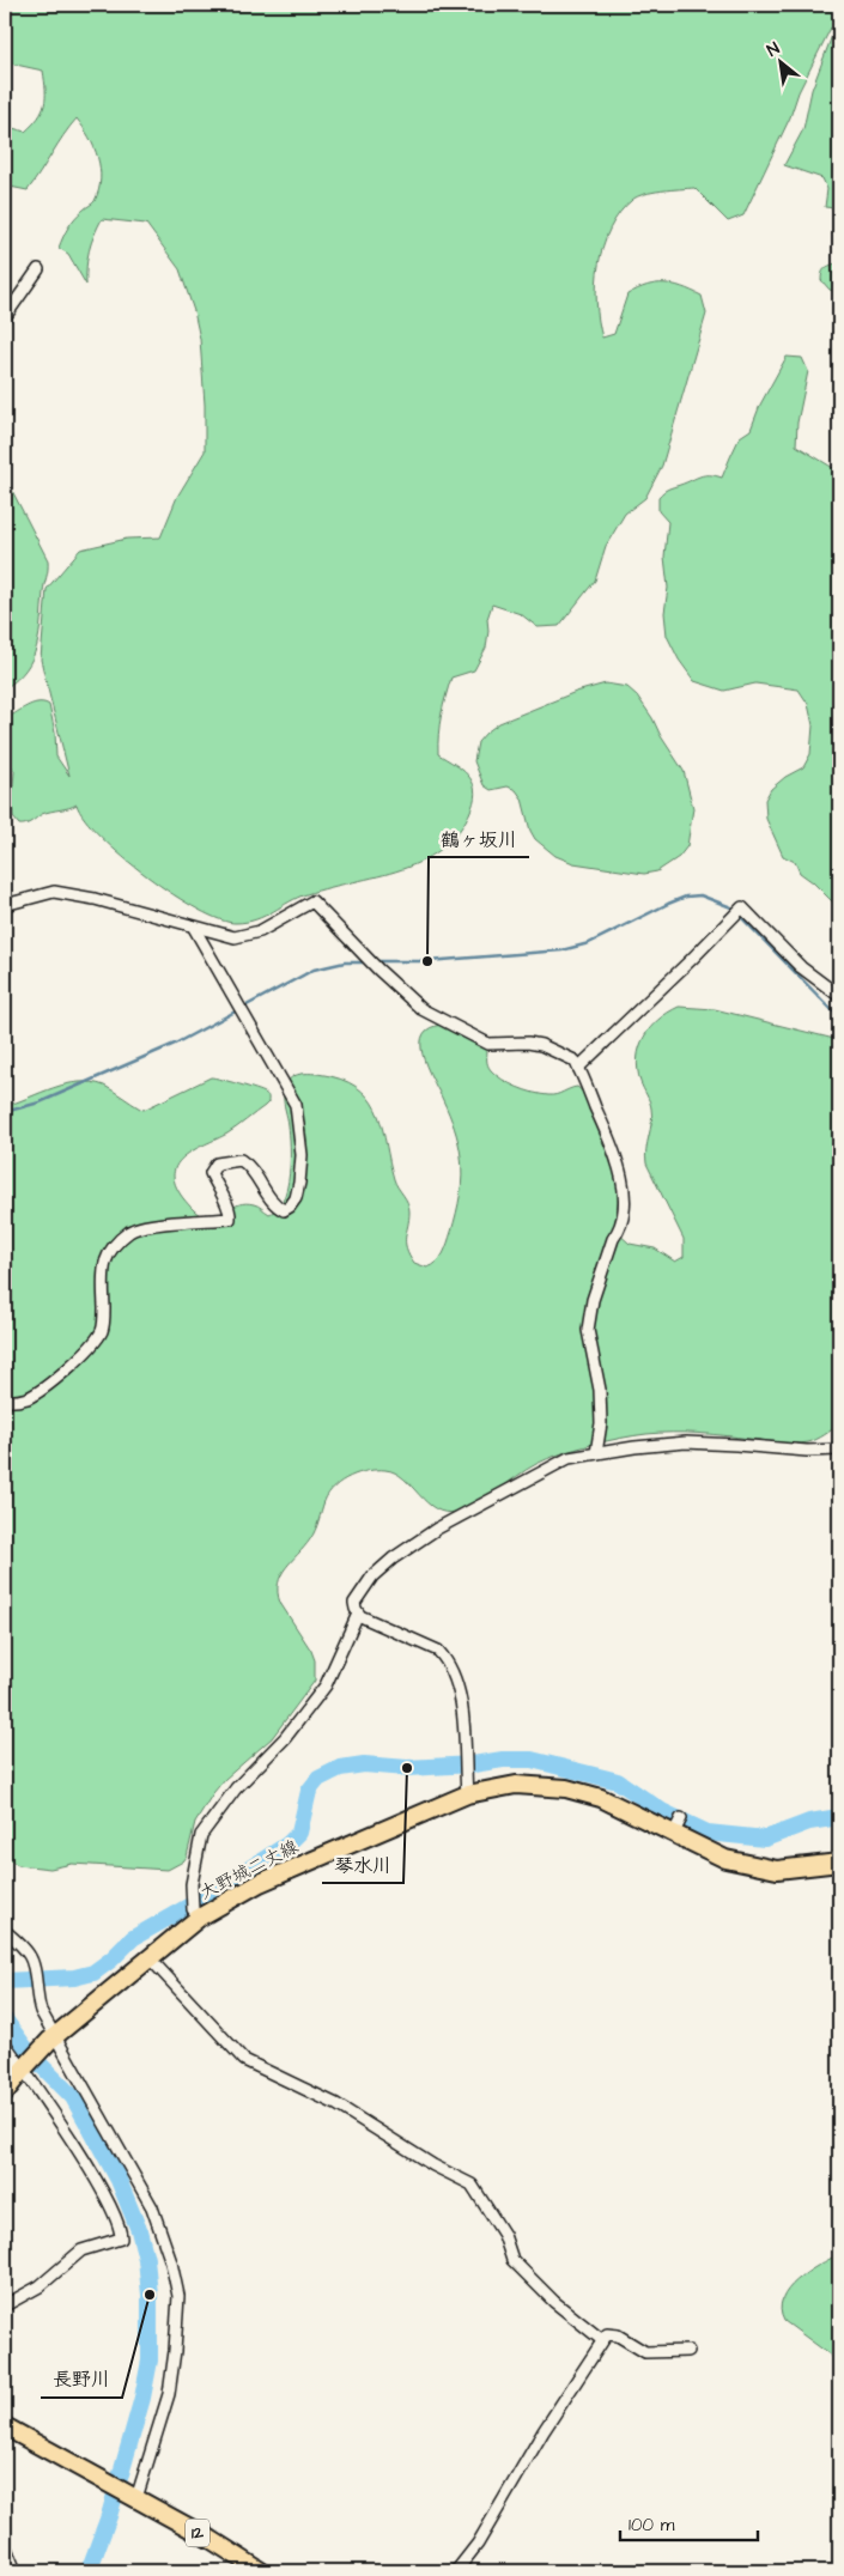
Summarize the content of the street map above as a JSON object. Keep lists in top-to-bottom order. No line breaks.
{"streets":{"main road":["大野城二丈線","12"]},"places":["鶴ヶ坂川","琴水川","長野川"],"scale_bar":"100 m","north":"top left"}
